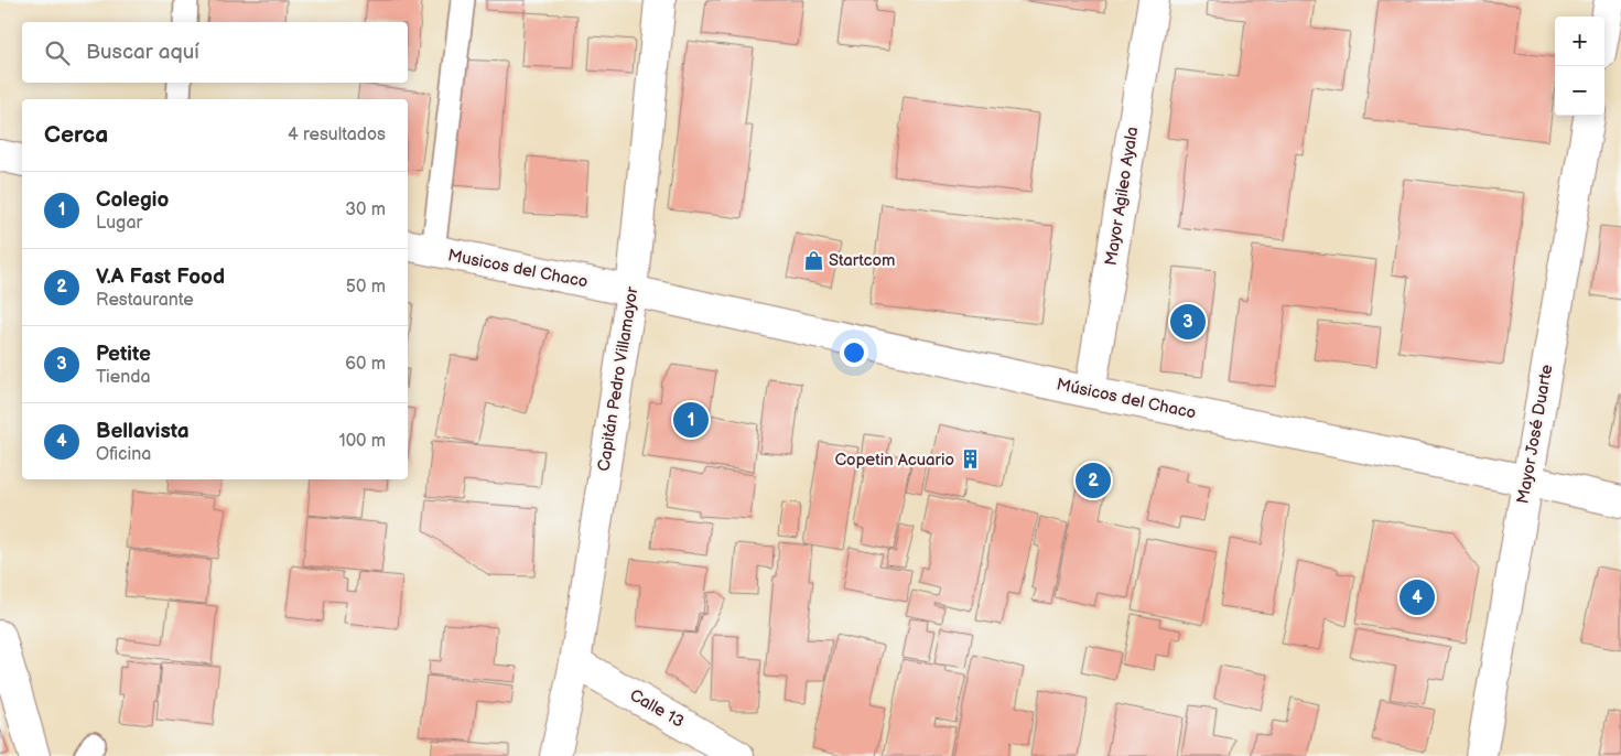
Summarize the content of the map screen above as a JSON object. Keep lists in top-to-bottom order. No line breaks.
{"streets":{"street":["Mayor Agileo Ayala","Musicos del Chaco","Capitán Pedro Villamayor","Músicos del Chaco","Mayor José Duarte","Calle 13"]},"crossings":[["Mayor Agileo Ayala","Músicos del Chaco"],["Musicos del Chaco","Capitán Pedro Villamayor"],["Musicos del Chaco","Músicos del Chaco"],["Capitán Pedro Villamayor","Músicos del Chaco"],["Capitán Pedro Villamayor","Calle 13"],["Músicos del Chaco","Mayor José Duarte"]],"places":{"shop":["Startcom"],"building":["Copetin Acuario"]},"page":{"map_buttons":["+","−"],"search":"Buscar aquí","heading":["Cerca","4 resultados"],"list":[{"mark":"1","name":"Colegio","note":"Lugar","value":"30 m"},{"mark":"2","name":"V.A Fast Food","note":"Restaurante","value":"50 m"},{"mark":"3","name":"Petite","note":"Tienda","value":"60 m"},{"mark":"4","name":"Bellavista","note":"Oficina","value":"100 m"}],"pins":["3","1","2","4"]}}
